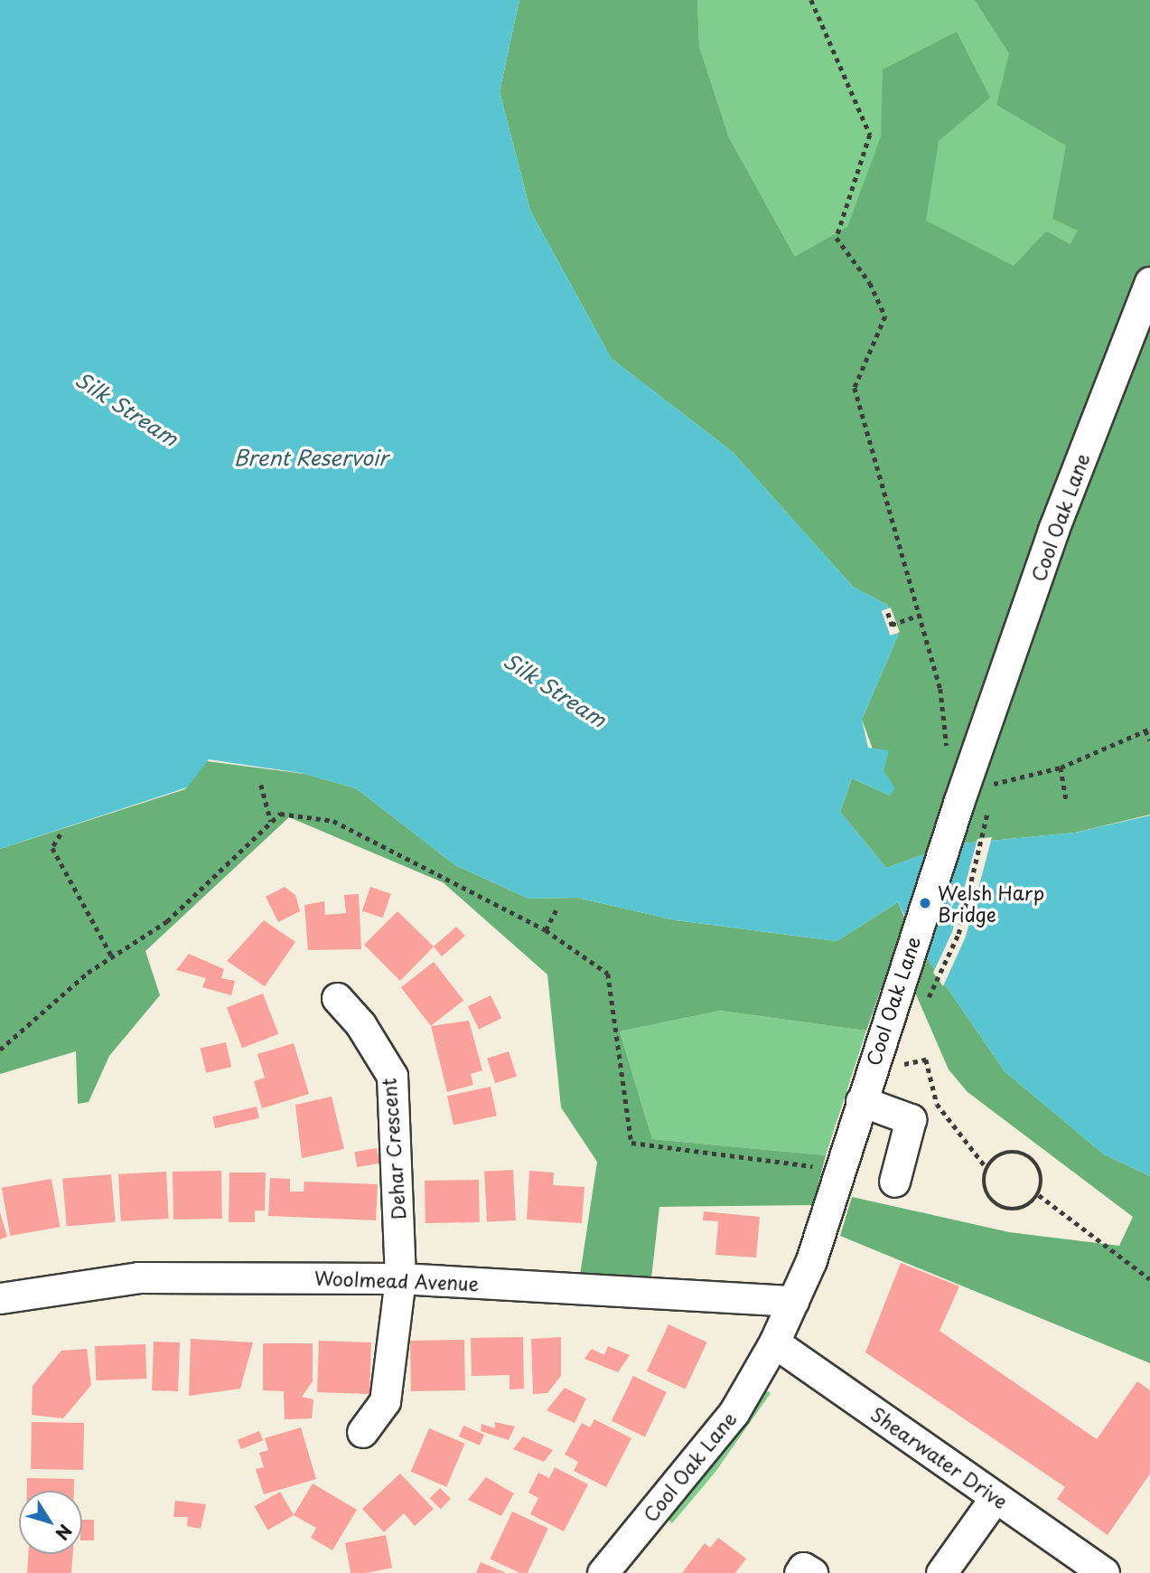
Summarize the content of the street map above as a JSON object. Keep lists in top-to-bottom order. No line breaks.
{"streets":{"street":["Cool Oak Lane","Dehar Crescent","Woolmead Avenue","Shearwater Drive"]},"crossings":[["Cool Oak Lane","Woolmead Avenue"],["Cool Oak Lane","Shearwater Drive"],["Dehar Crescent","Woolmead Avenue"]],"water":["Silk Stream","Brent Reservoir"],"places":["Welsh Harp Bridge"],"north":"bottom right"}
